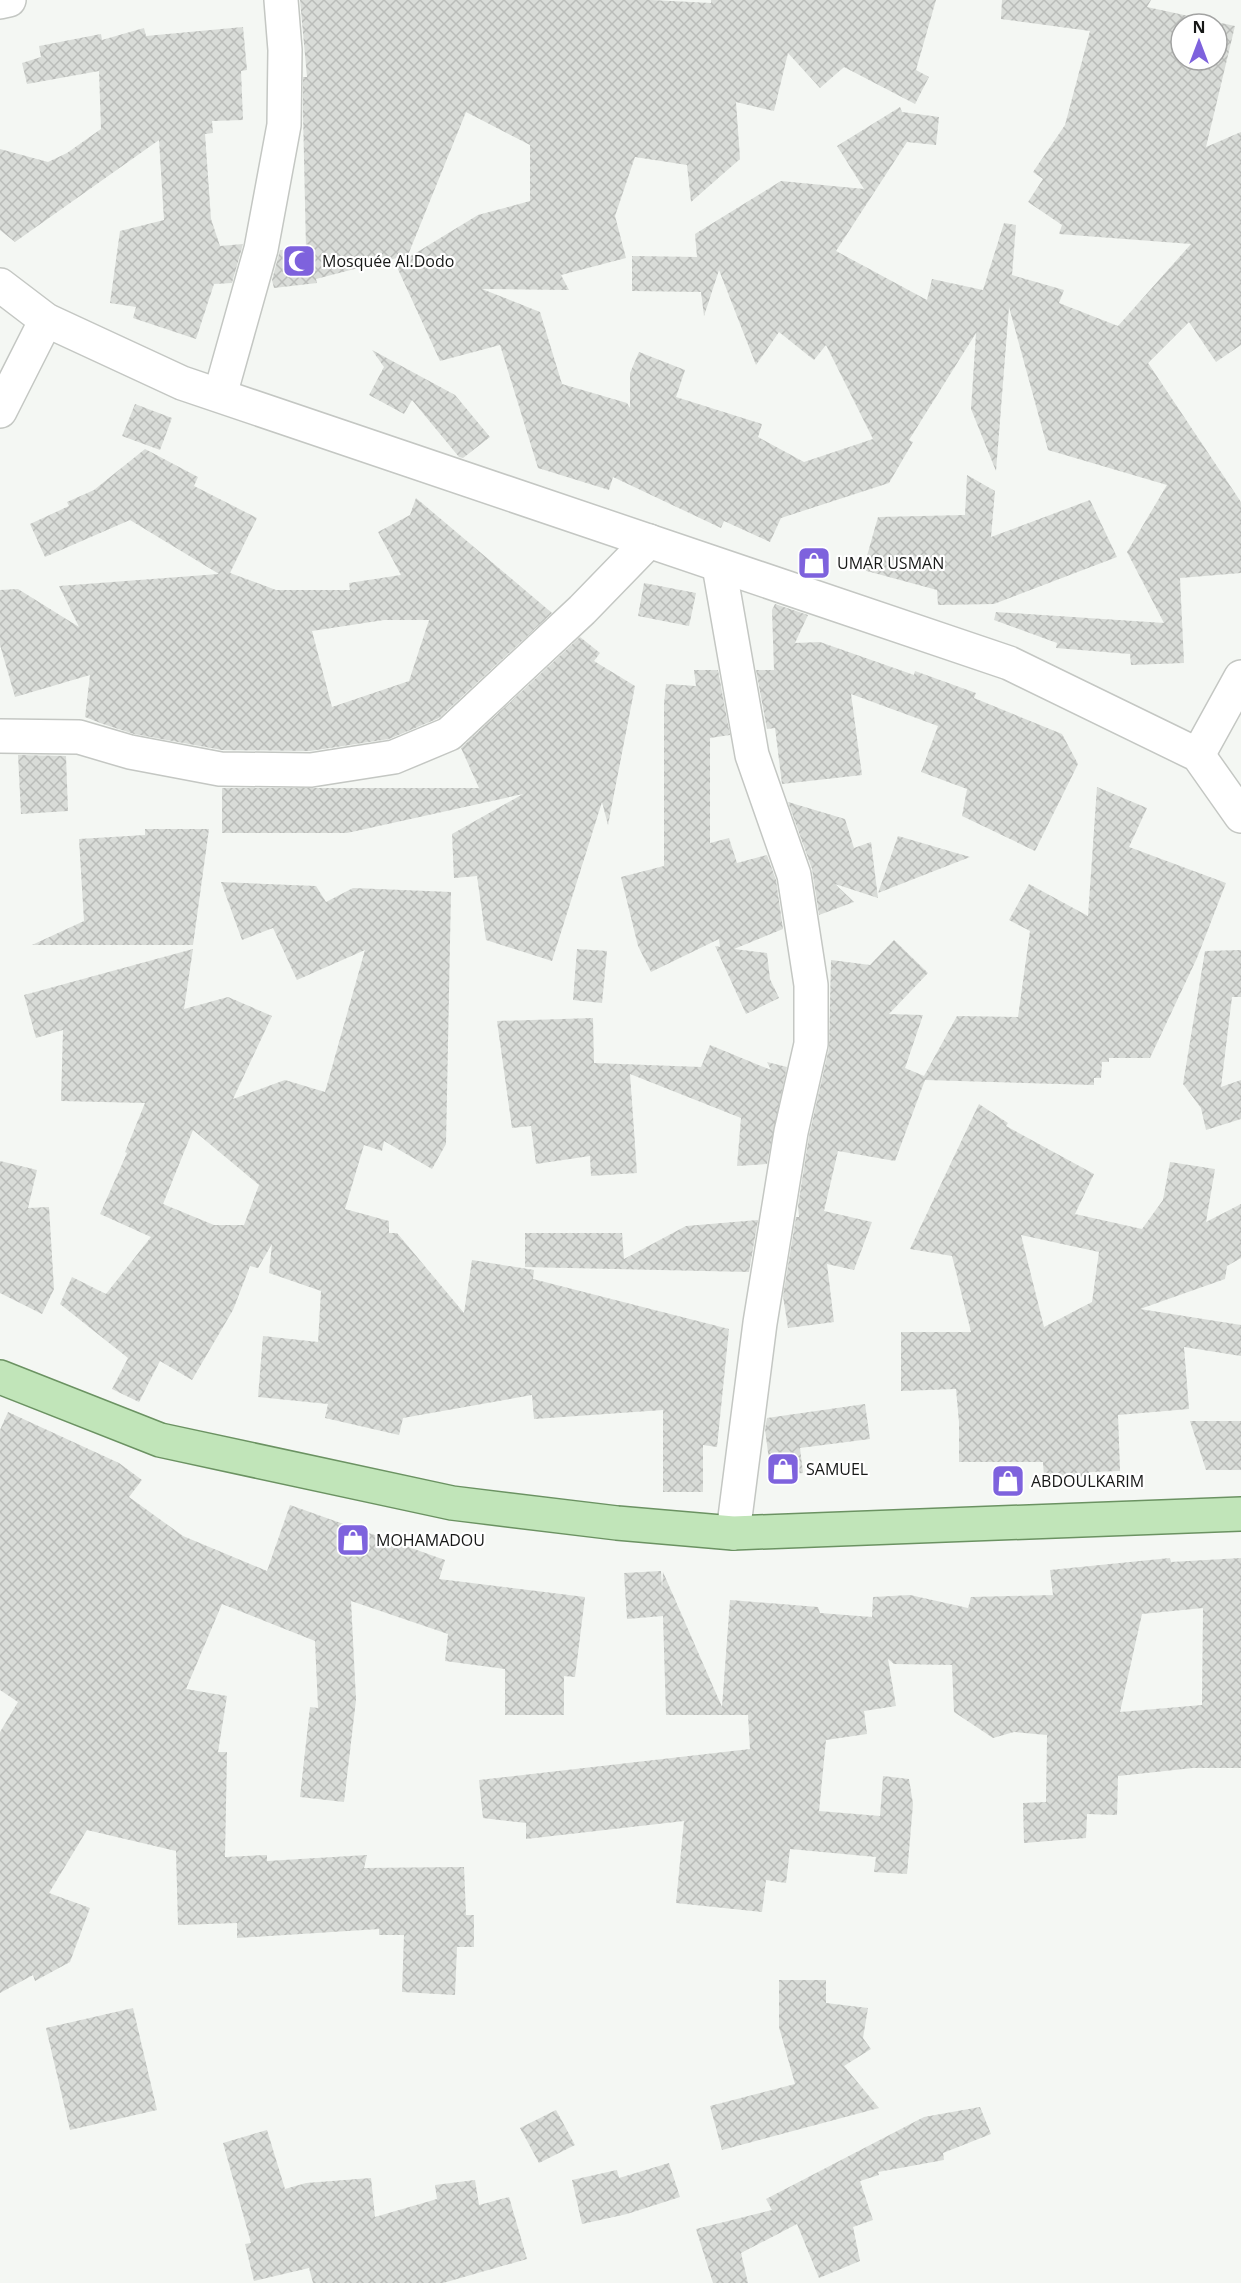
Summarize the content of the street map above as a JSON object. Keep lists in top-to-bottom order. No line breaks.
{"places":{"mosque":["Mosquée Al.Dodo"],"shop":["UMAR USMAN","SAMUEL","ABDOULKARIM","MOHAMADOU"]},"north":"top"}
